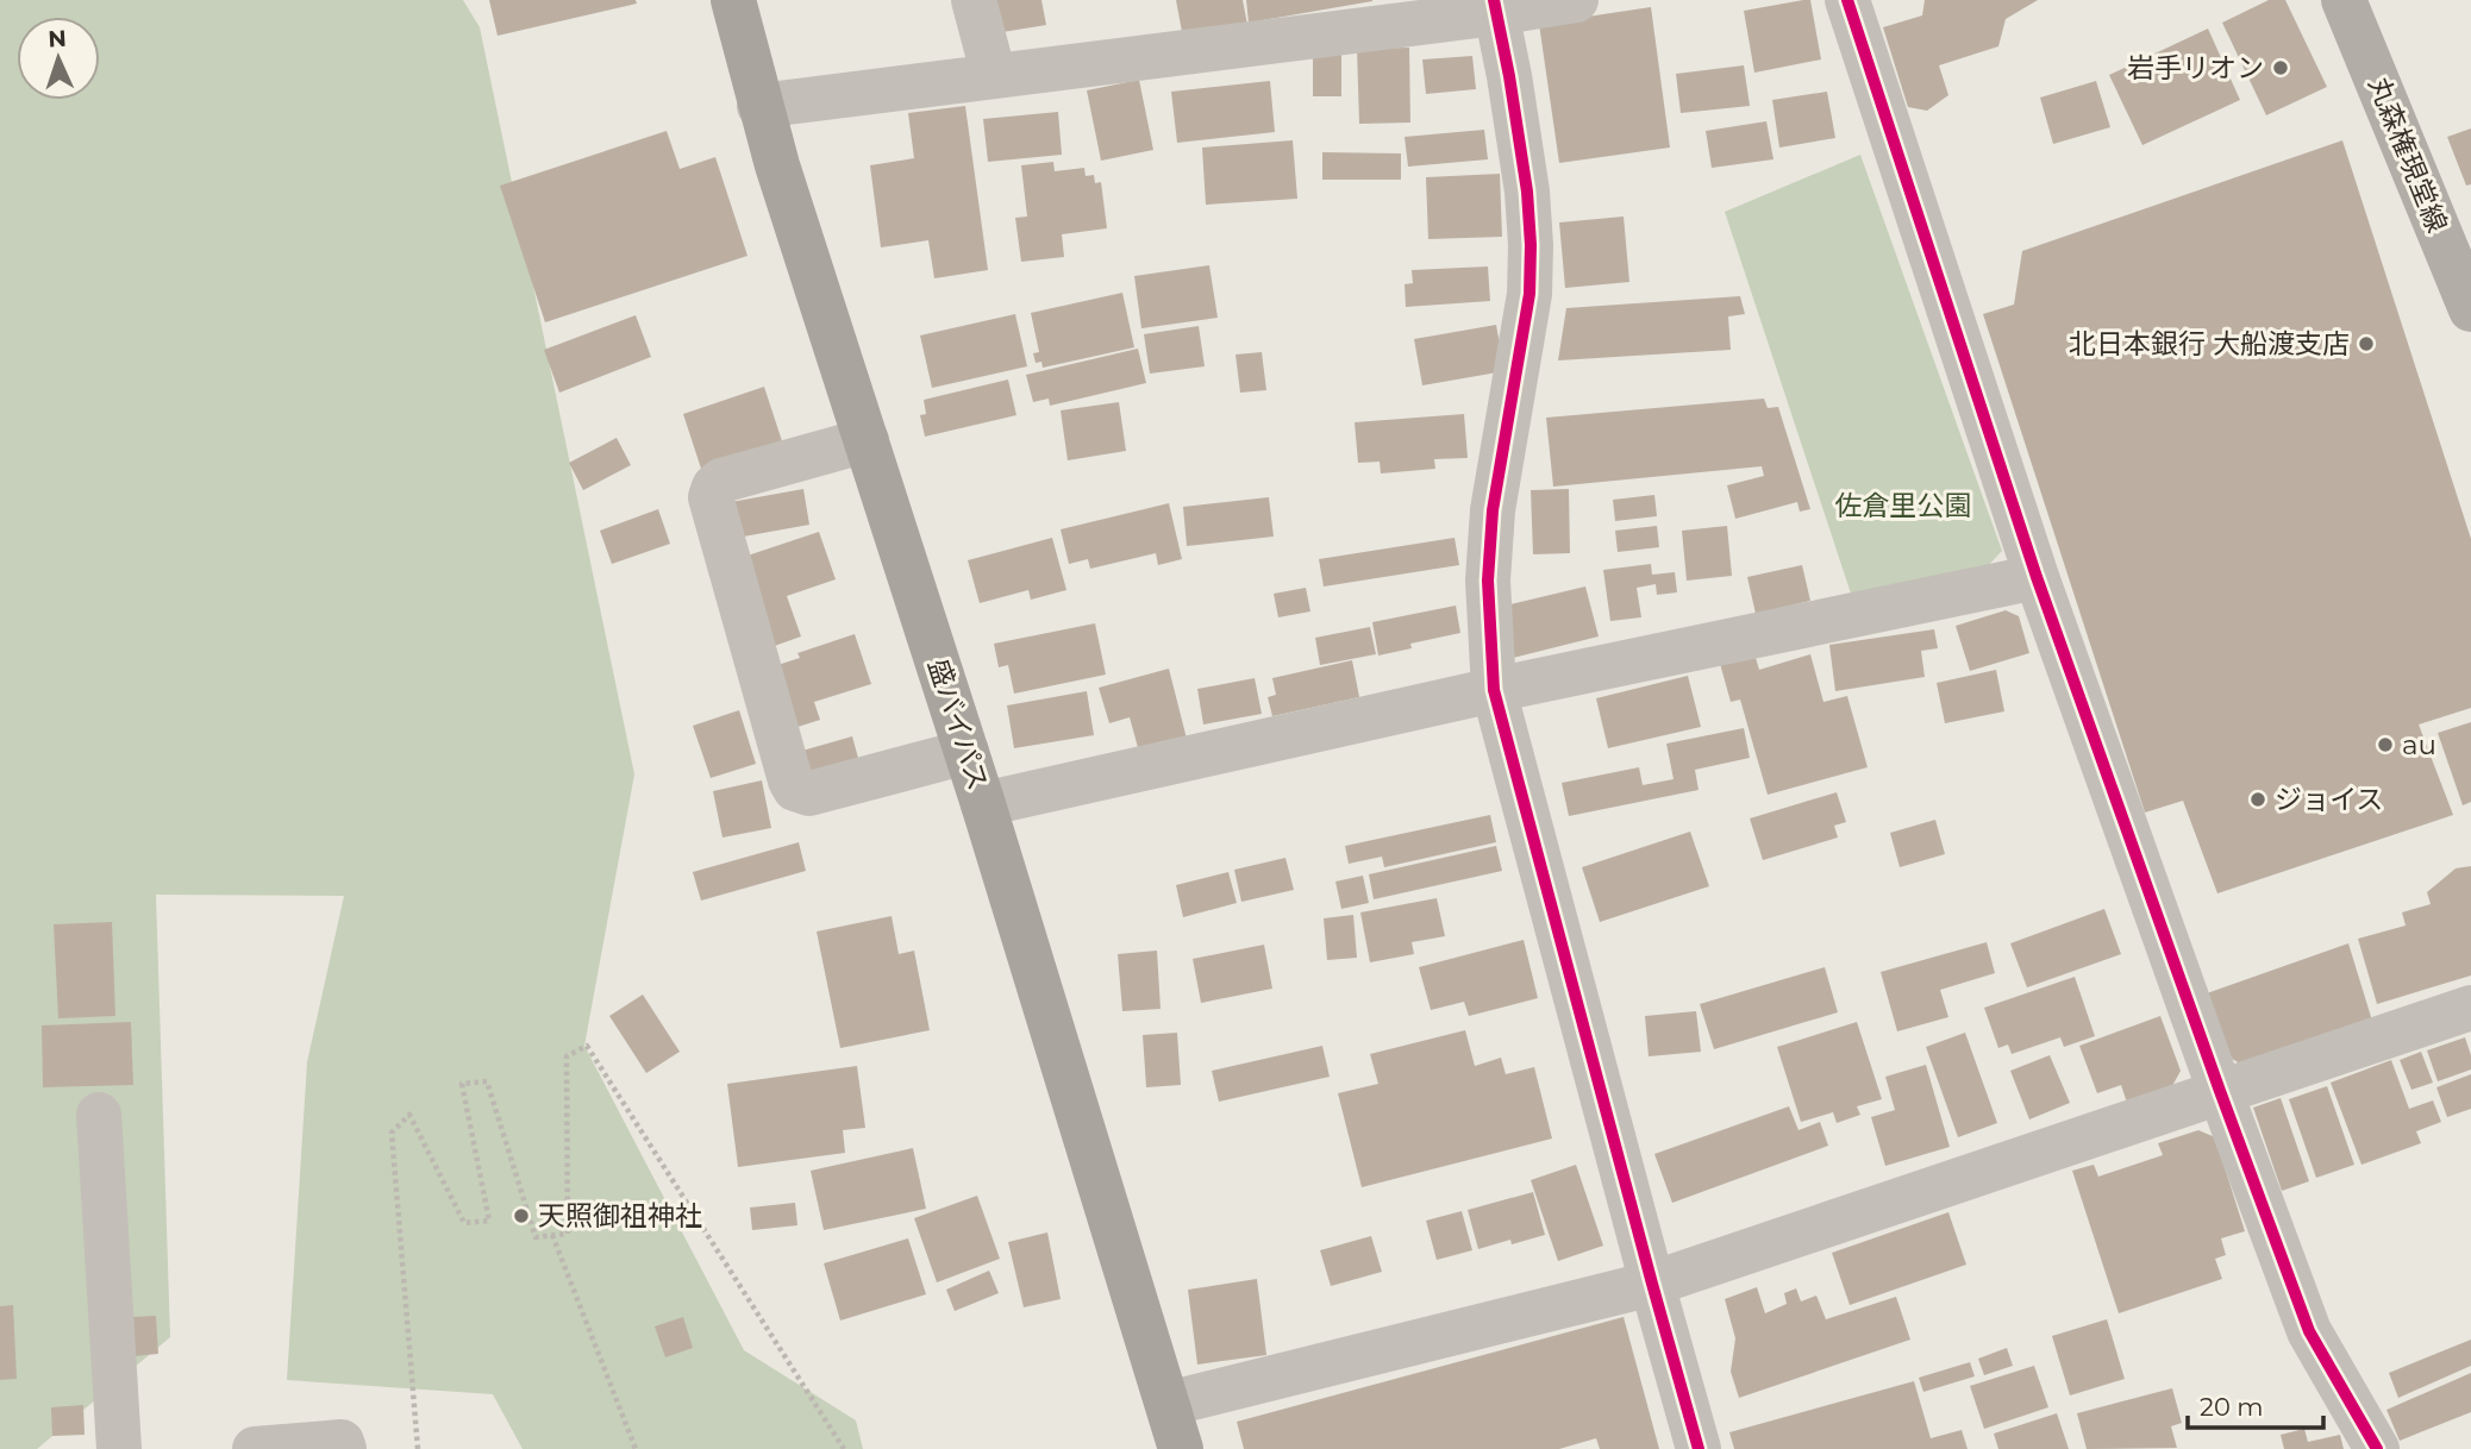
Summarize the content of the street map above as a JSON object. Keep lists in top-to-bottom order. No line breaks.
{"streets":{"highway":["盛バイパス"],"main road":["丸森権現堂線"]},"parks":["佐倉里公園"],"places":["岩手リオン","北日本銀行 大船渡支店","au","ジョイス","天照御祖神社"],"scale_bar":"20 m","north":"top"}
